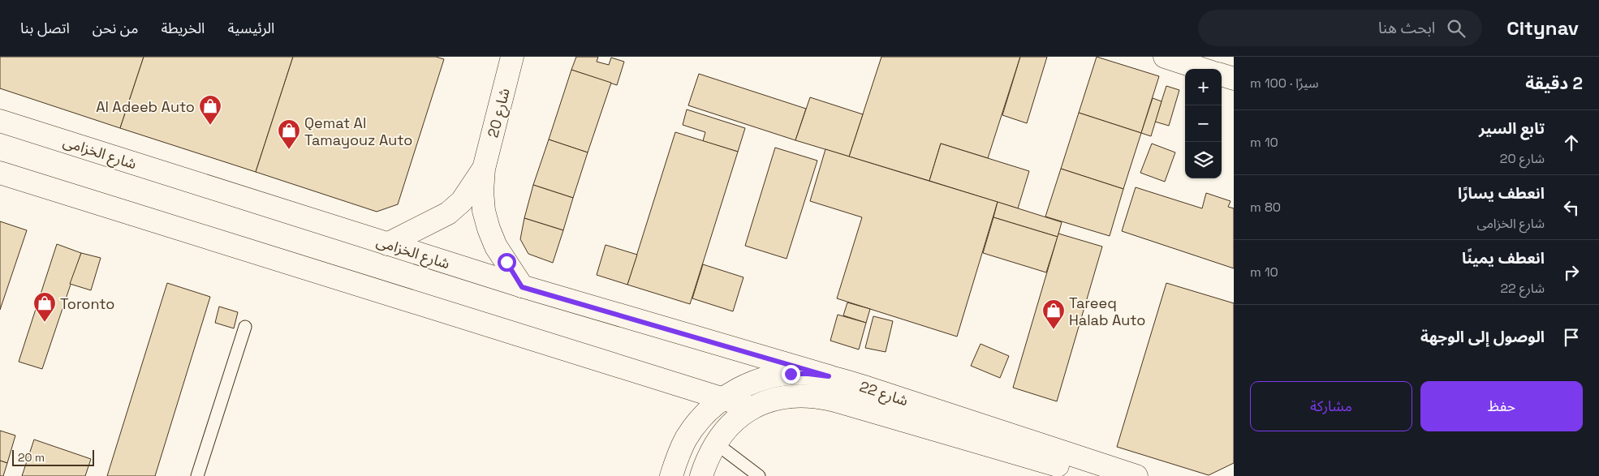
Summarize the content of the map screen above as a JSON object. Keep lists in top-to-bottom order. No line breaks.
{"streets":{"street":["شارع 20","شارع الخزامى","شارع 22"]},"crossings":[["شارع 20","شارع الخزامى"],["شارع الخزامى","شارع 22"]],"places":{"shop":["Al Adeeb Auto","Qemat Al Tamayouz Auto","Toronto","Tareeq Halab Auto"]},"scale_bar":"20 m","page":{"header":"Citynav","search":"ابحث هنا","nav":["الرئيسية","الخريطة","من نحن","اتصل بنا"],"heading":["2 دقيقة","سيرًا · 100 m"],"map_buttons":["+","−"],"list":[["تابع السير","شارع 20","10 m"],["انعطف يسارًا","شارع الخزامى","80 m"],["انعطف يمينًا","شارع 22","10 m"],"الوصول إلى الوجهة"],"buttons":["حفظ","مشاركة"],"scale":"20 m"}}
